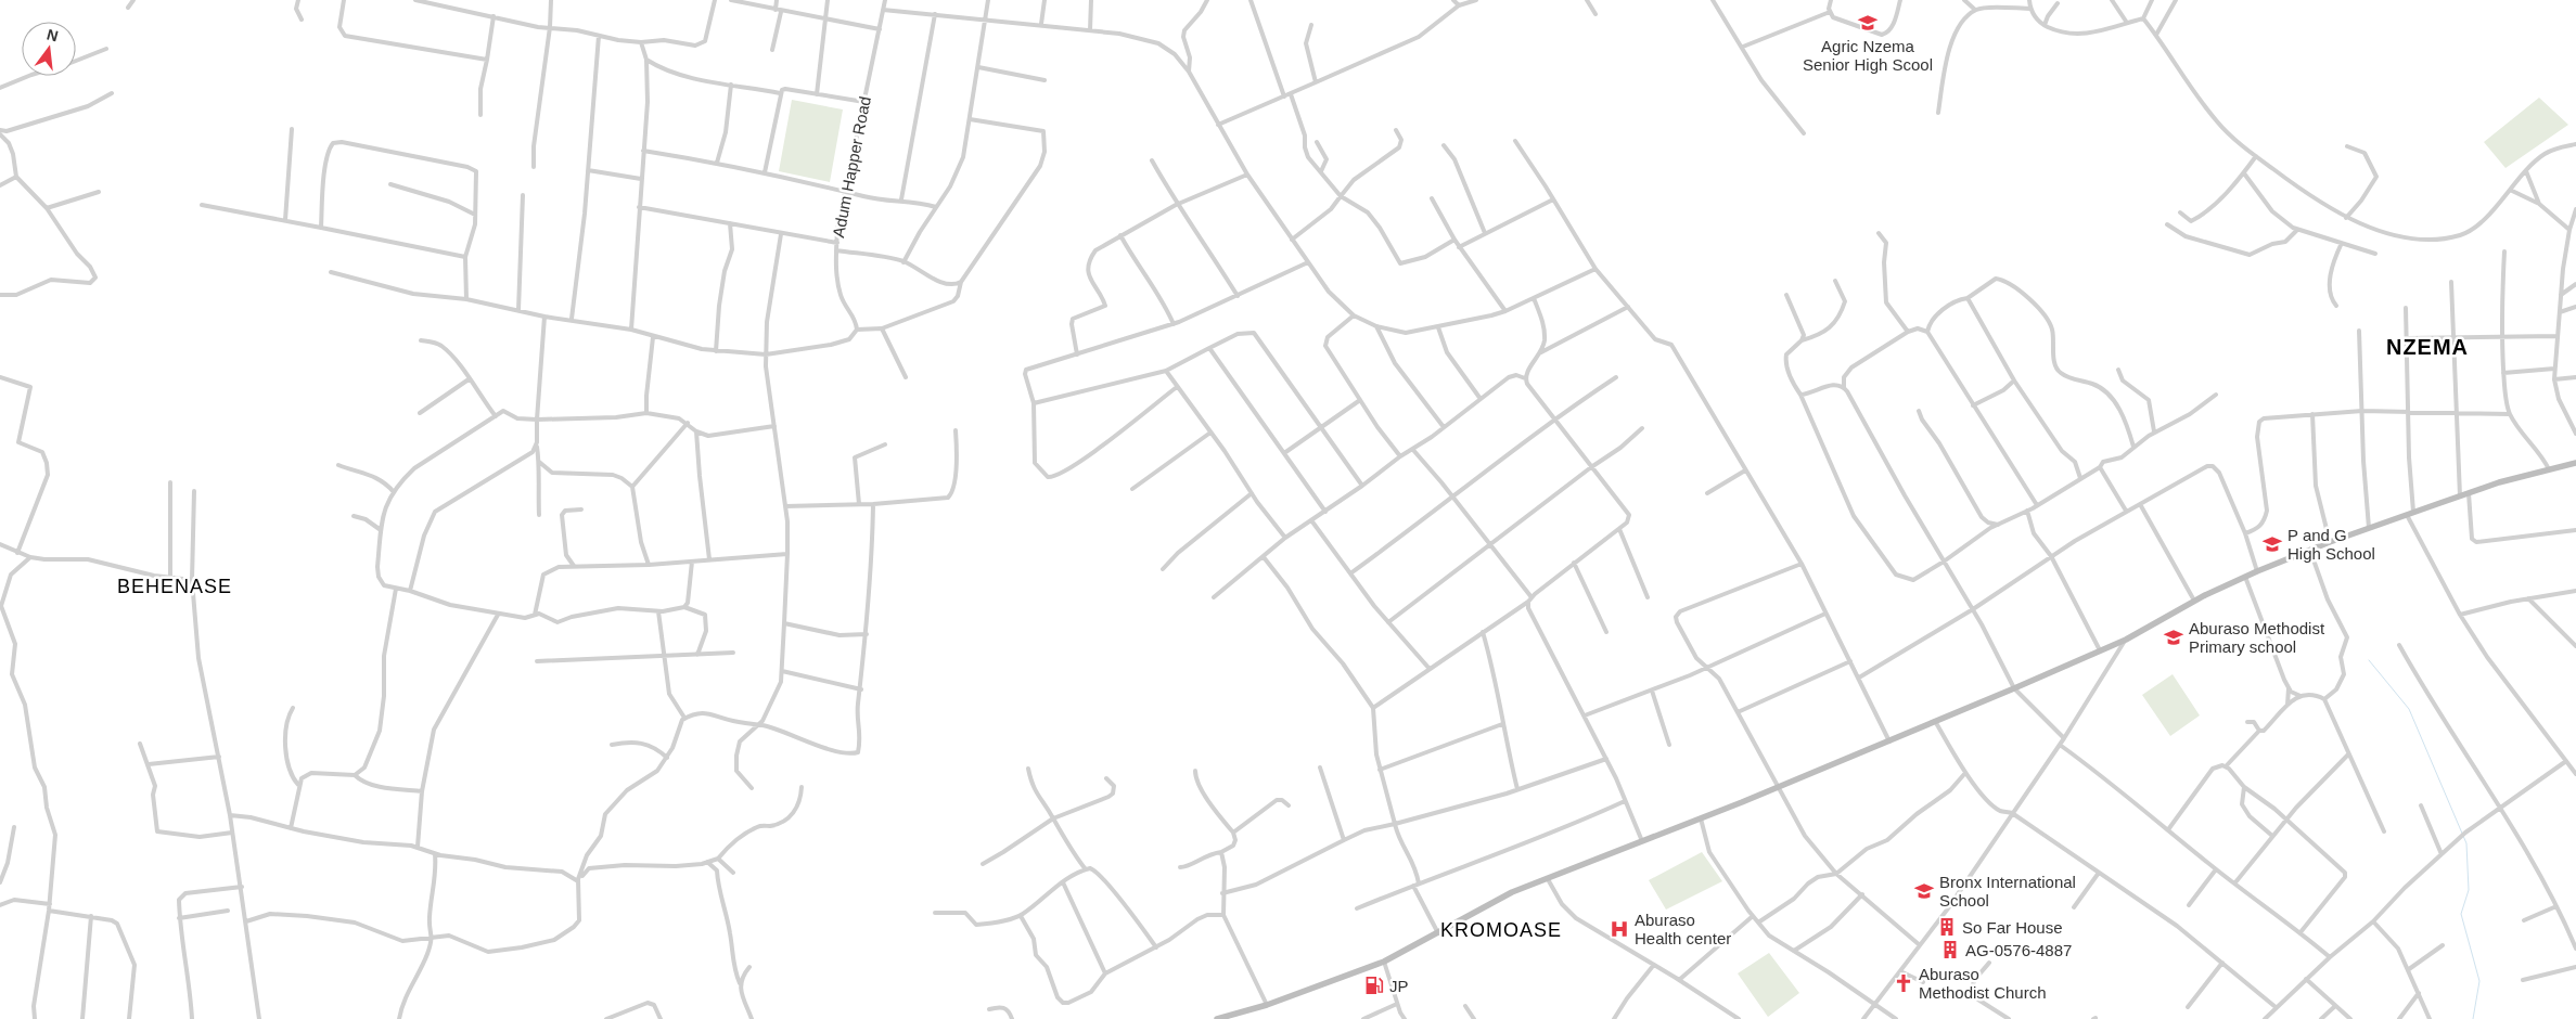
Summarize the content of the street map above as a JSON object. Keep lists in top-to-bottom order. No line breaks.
{"streets":{"street":["Adum Happer Road"]},"districts":["NZEMA","BEHENASE","KROMOASE"],"places":{"school or university":["Agric Nzema Senior High Scool","P and G High School","Aburaso Methodist Primary school","Bronx International School"],"building":["So Far House","AG-0576-4887"],"hospital":["Aburaso Health center"],"church":["Aburaso Methodist Church"],"fuel station":["JP"]},"north":"top"}
